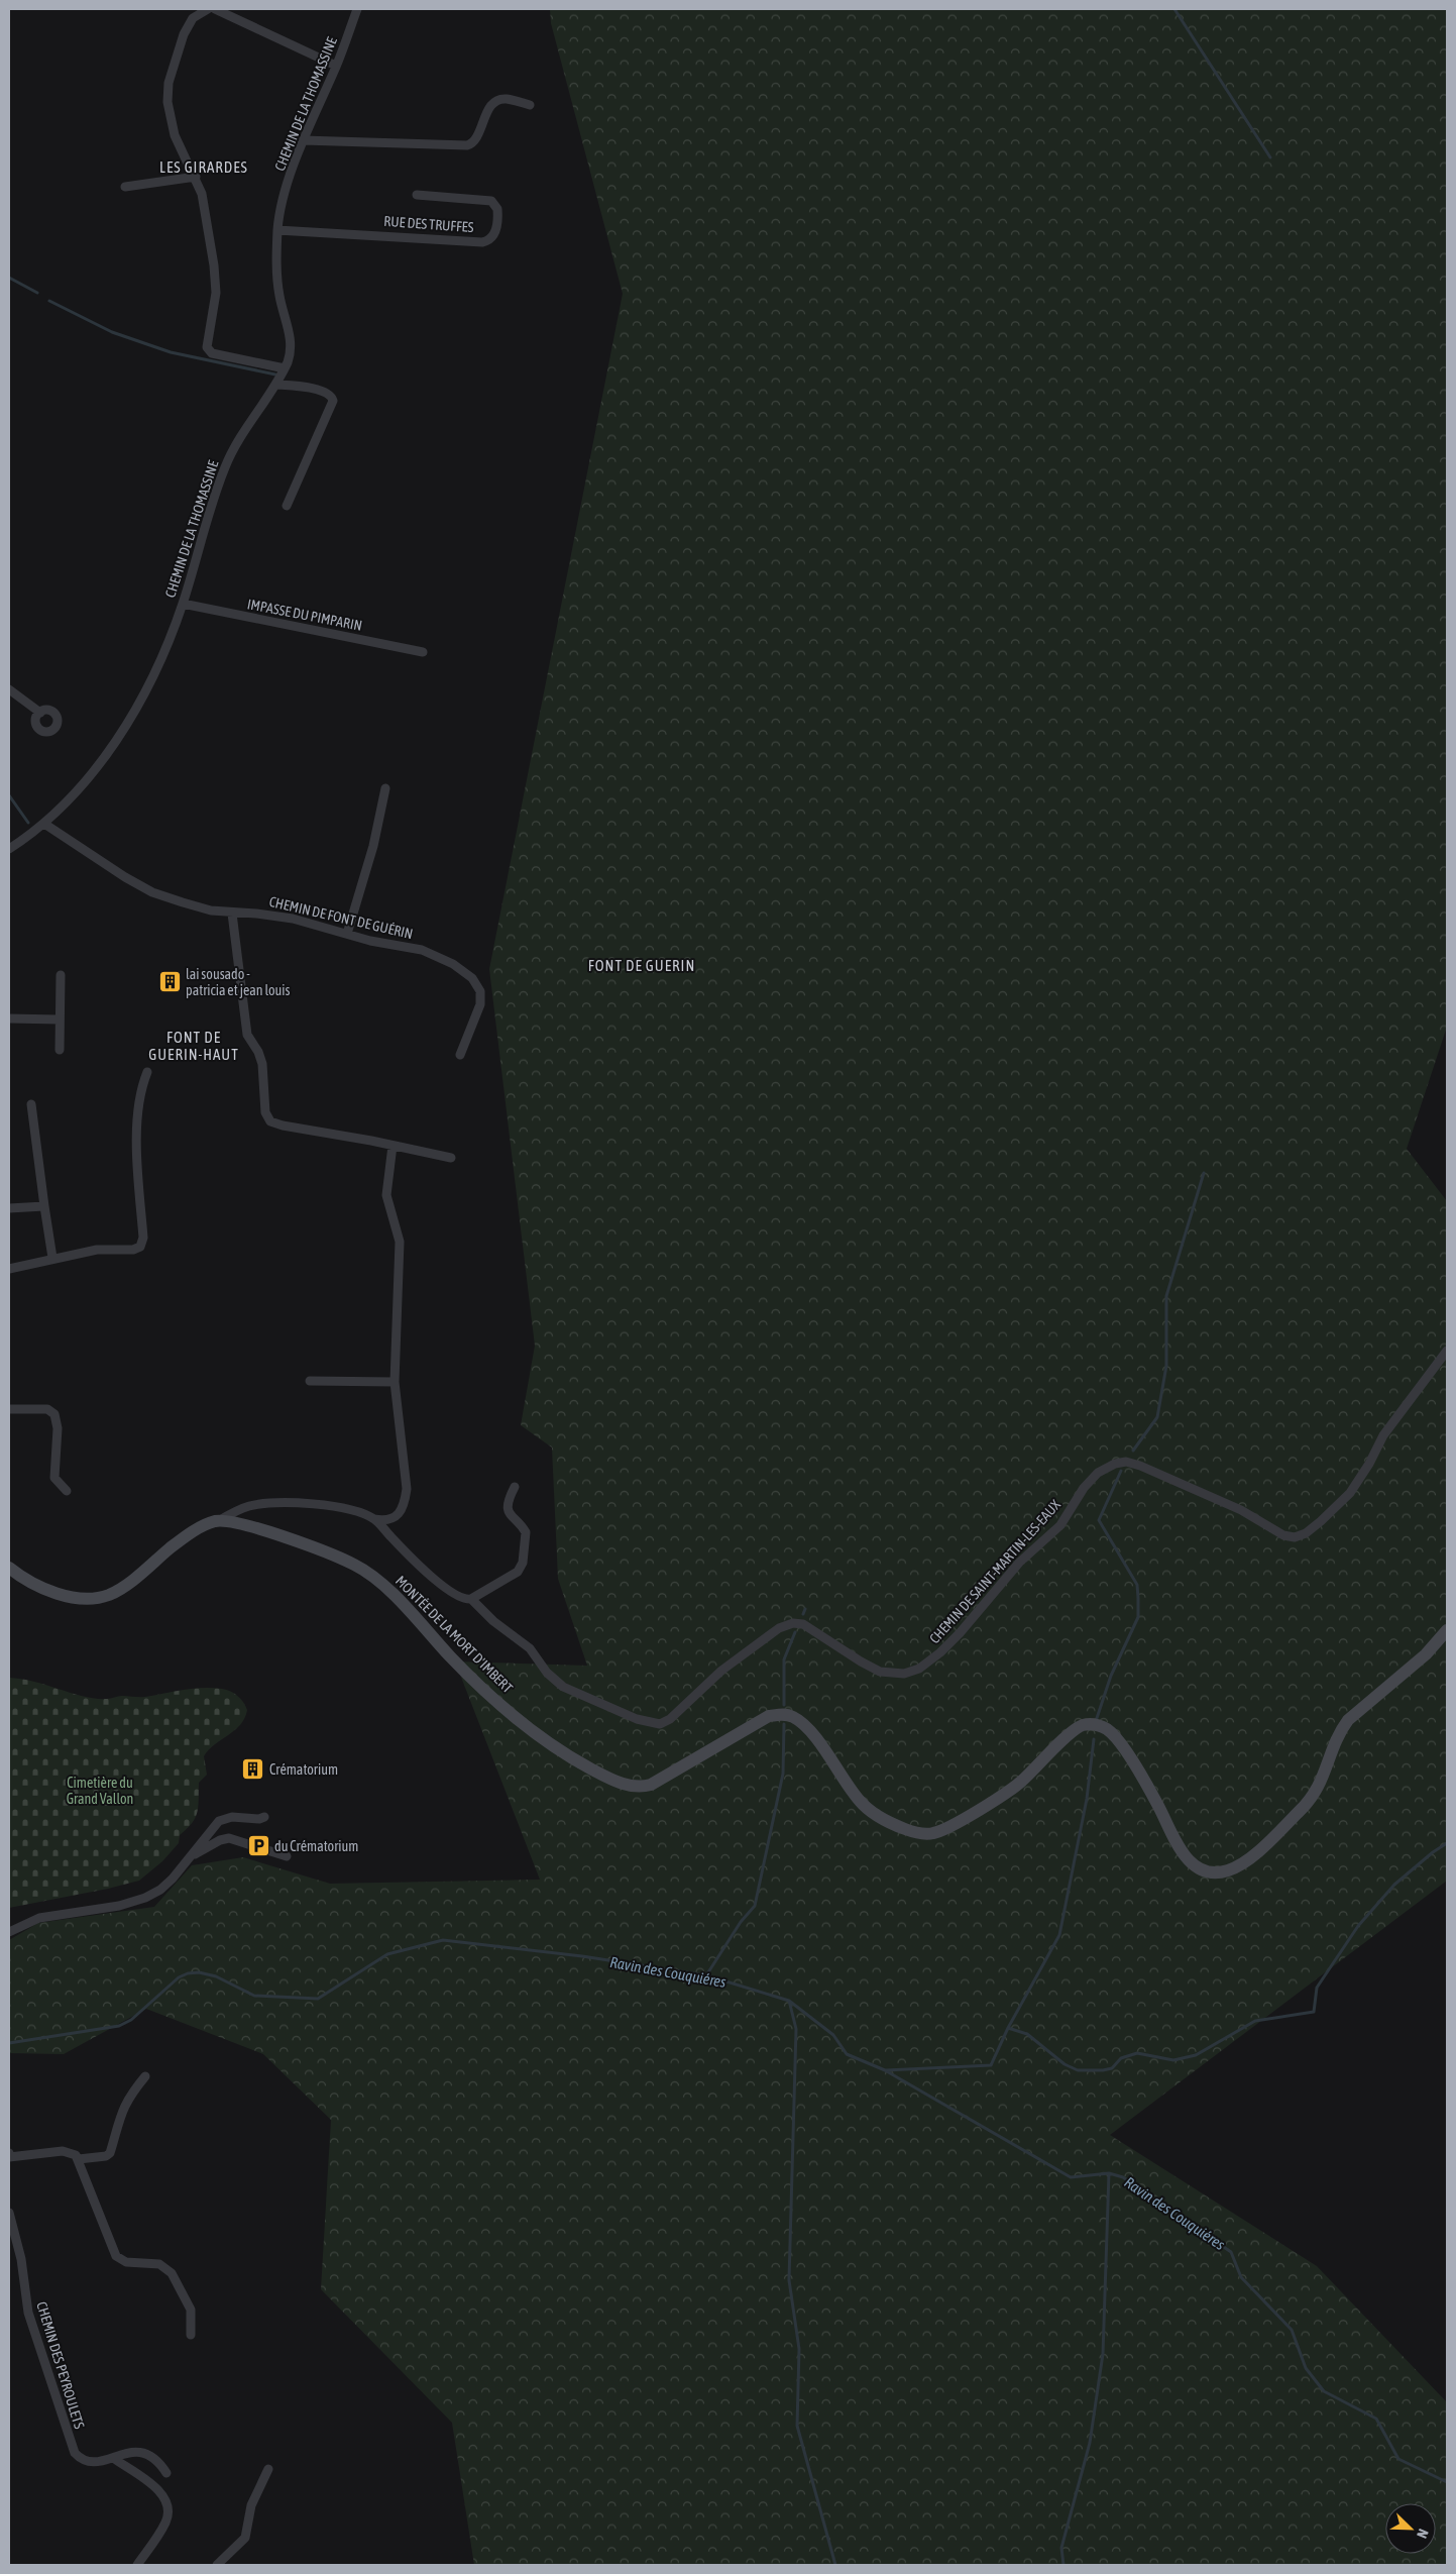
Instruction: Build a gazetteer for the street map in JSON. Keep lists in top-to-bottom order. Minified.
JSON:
{"streets":{"street":["CHEMIN DE LA THOMASSINE","RUE DES TRUFFES","IMPASSE DU PIMPARIN","CHEMIN DE FONT DE GUÉRIN","CHEMIN DE SAINT-MARTIN-LES-EAUX","MONTÉE DE LA MORT D'IMBERT","CHEMIN DES PEYROULETS"]},"crossings":[["CHEMIN DE LA THOMASSINE","RUE DES TRUFFES"],["CHEMIN DE LA THOMASSINE","IMPASSE DU PIMPARIN"],["CHEMIN DE LA THOMASSINE","CHEMIN DE FONT DE GUÉRIN"],["CHEMIN DE SAINT-MARTIN-LES-EAUX","MONTÉE DE LA MORT D'IMBERT"]],"districts":["LES GIRARDES","FONT DE GUERIN","FONT DE GUERIN-HAUT"],"water":["Ravin des Couquiéres"],"parks":["Cimetière du Grand Vallon"],"places":{"building":["lai sousado - patricia et jean louis","Crématorium"],"parking":["du Crématorium"]},"north":"bottom right"}
